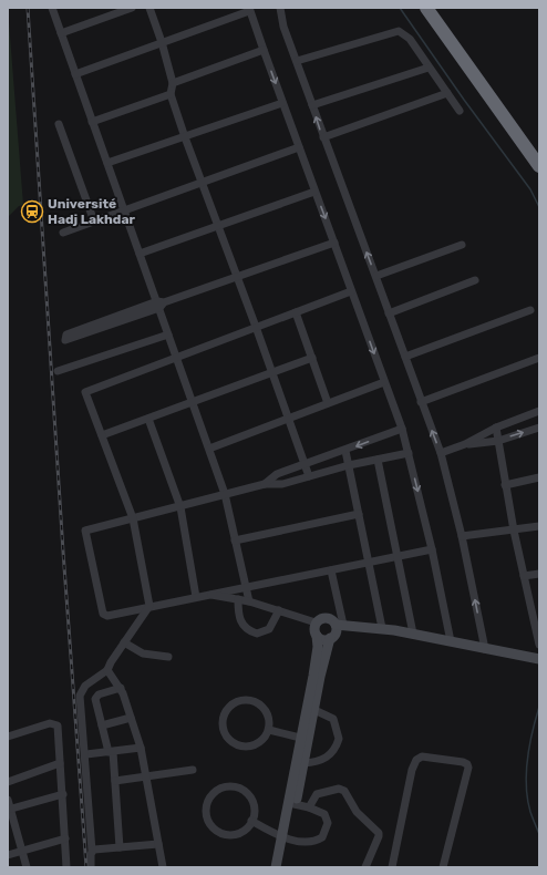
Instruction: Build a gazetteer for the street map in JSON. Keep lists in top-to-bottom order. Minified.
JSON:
{"places":{"station":["Université Hadj Lakhdar"]}}
